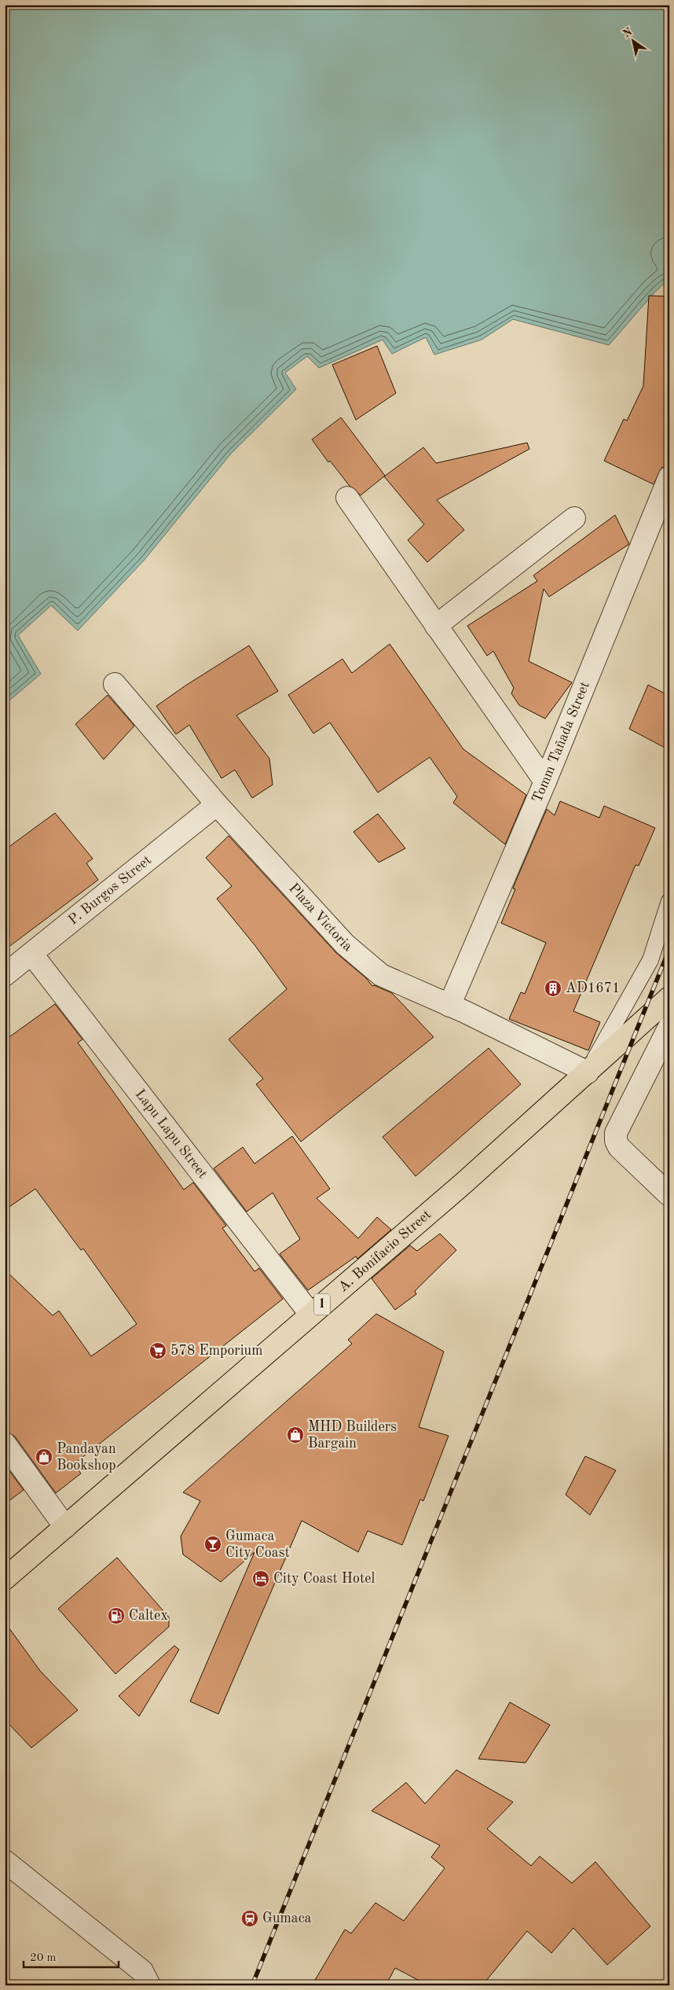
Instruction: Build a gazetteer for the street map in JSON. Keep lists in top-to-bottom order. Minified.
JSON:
{"streets":{"main road":["A. Bonifacio Street","1"],"street":["Tomm Tañada Street","P. Burgos Street","Plaza Victoria","Lapu Lapu Street"]},"crossings":[["Tomm Tañada Street","Plaza Victoria"],["P. Burgos Street","Plaza Victoria"],["P. Burgos Street","Lapu Lapu Street"],["Plaza Victoria","A. Bonifacio Street"],["Lapu Lapu Street","A. Bonifacio Street"]],"places":{"building":["AD1671"],"supermarket":["578 Emporium"],"shop":["MHD Builders Bargain","Pandayan Bookshop"],"bar":["Gumaca City Coast"],"hotel":["City Coast Hotel"],"fuel station":["Caltex"],"station":["Gumaca"]},"scale_bar":"20 m","north":"top left"}
